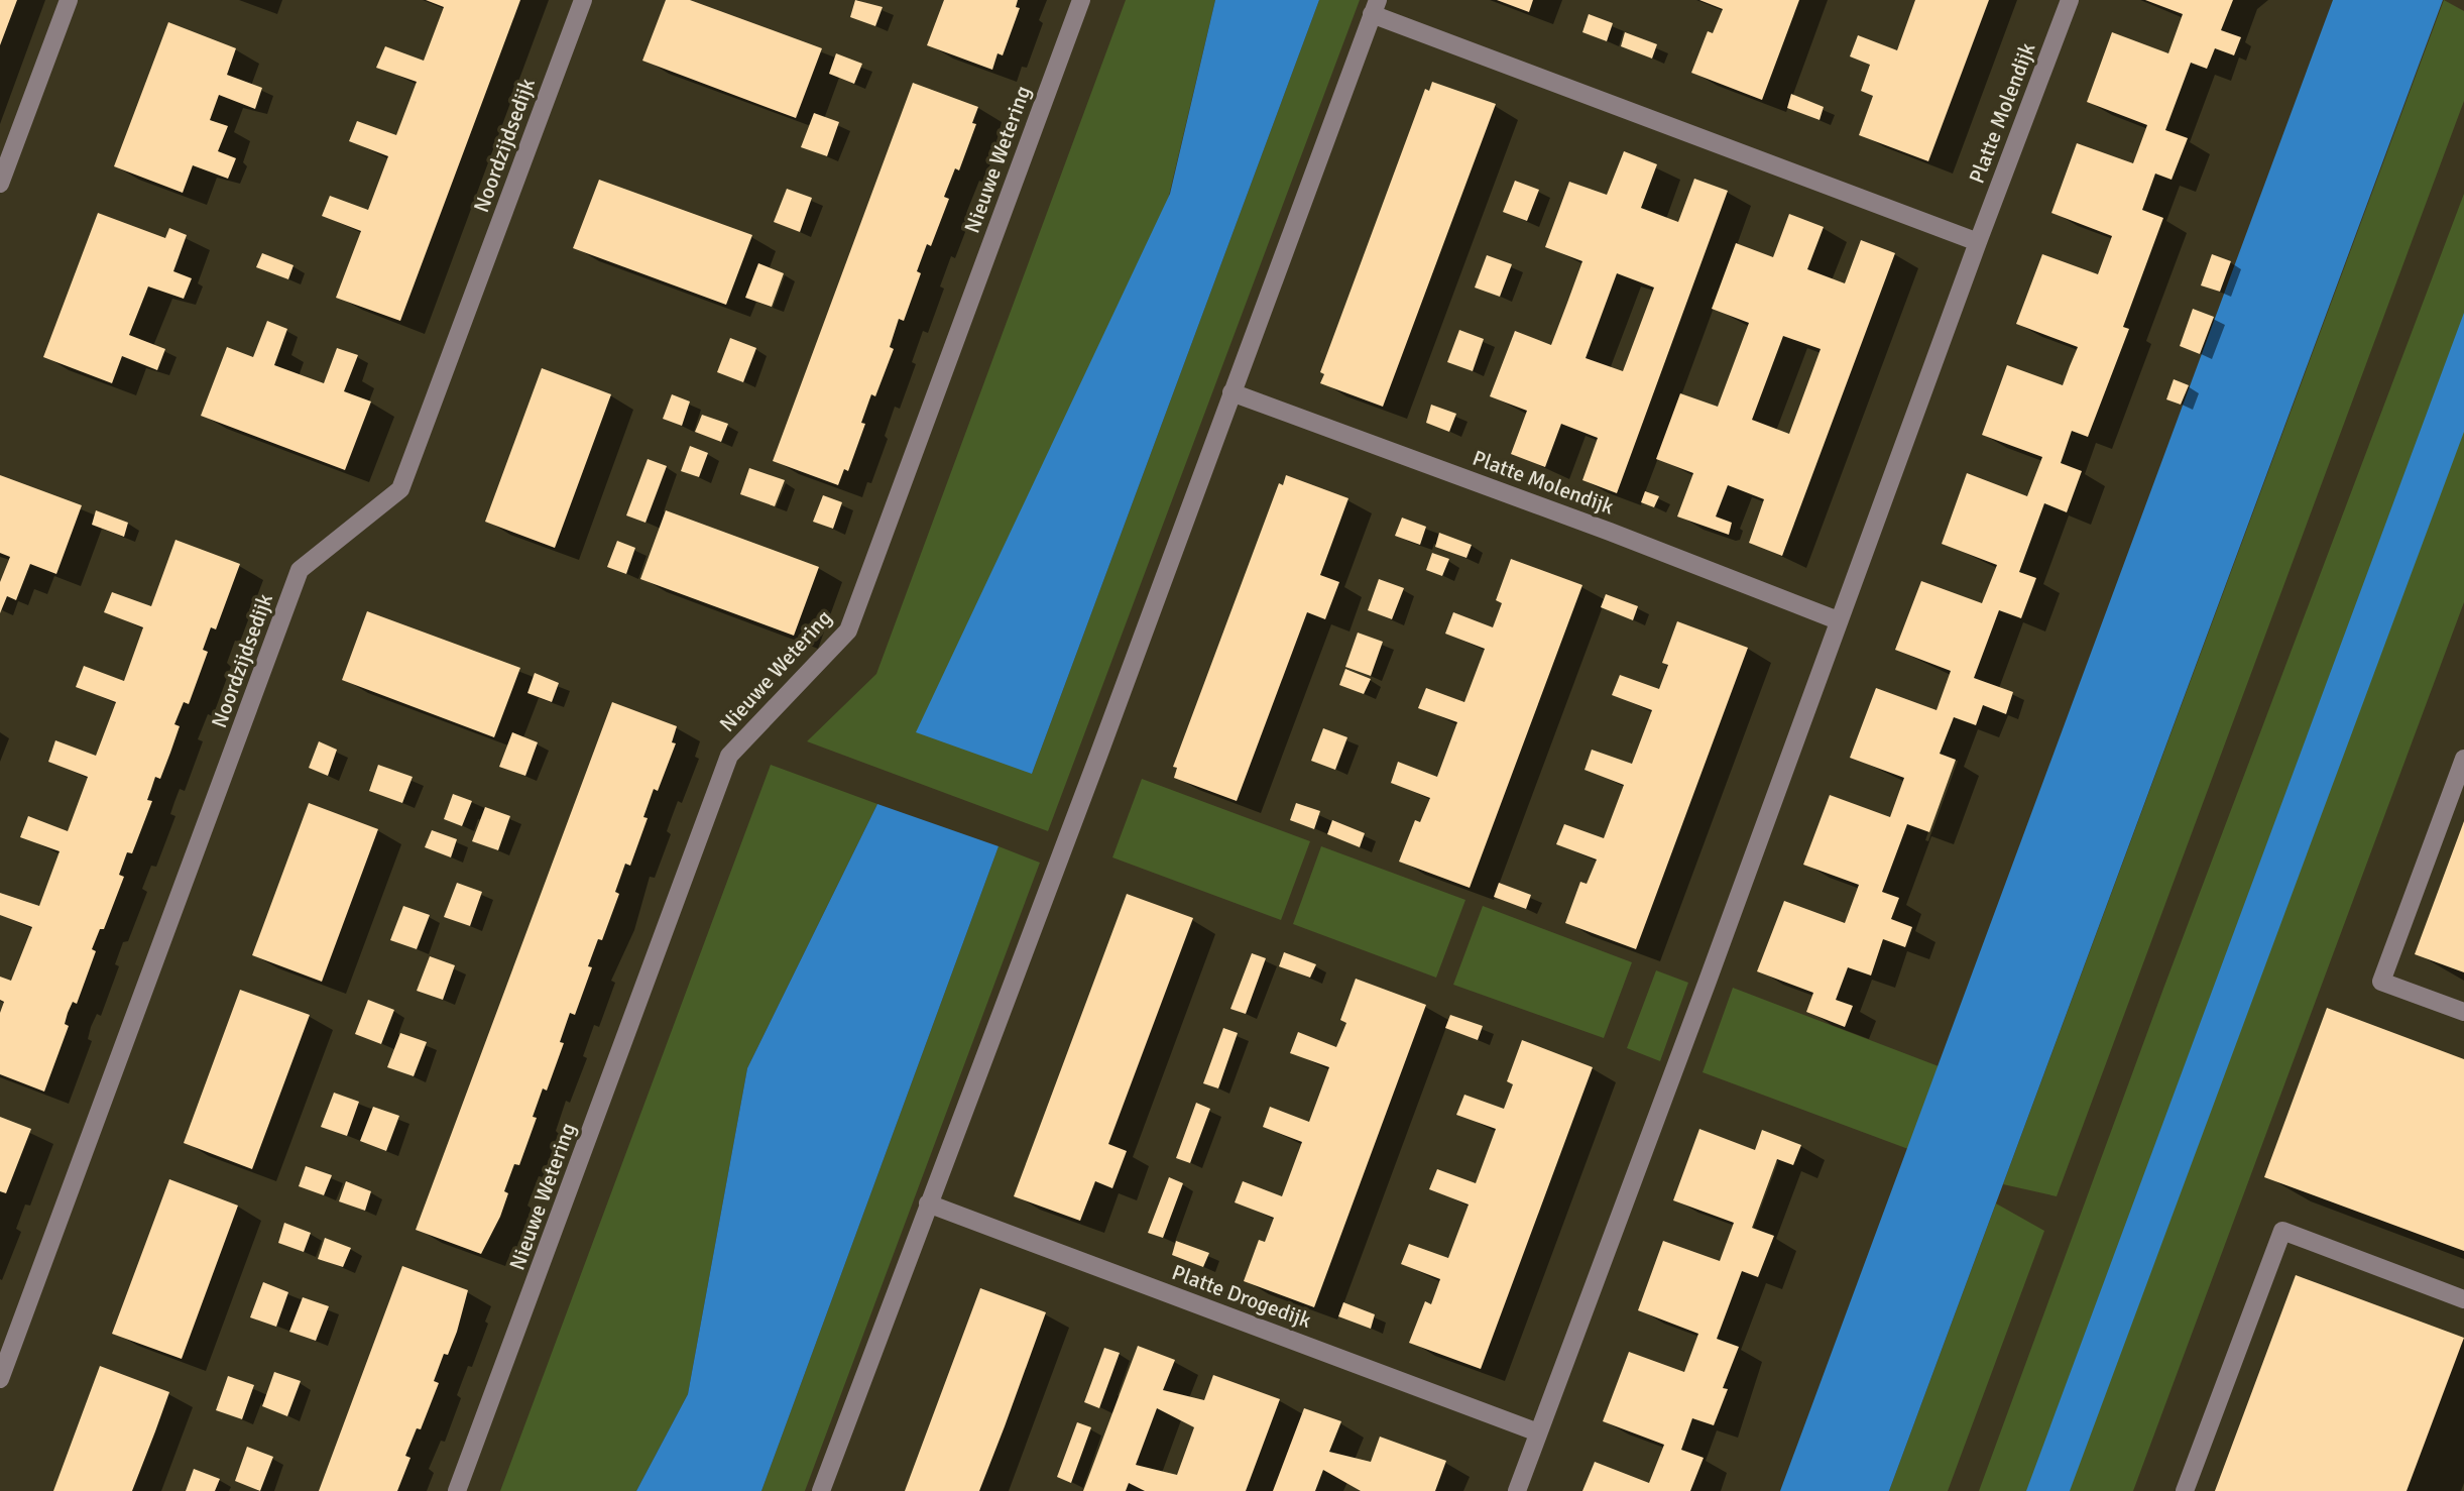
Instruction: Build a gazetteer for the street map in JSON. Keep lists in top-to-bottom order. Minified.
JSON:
{"streets":{"street":["Platte Molendijk","Noordzijdsedijk","Nieuwe Wetering","Platte Drogedijk"]},"crossings":[["Platte Molendijk","Platte Drogedijk"]]}
